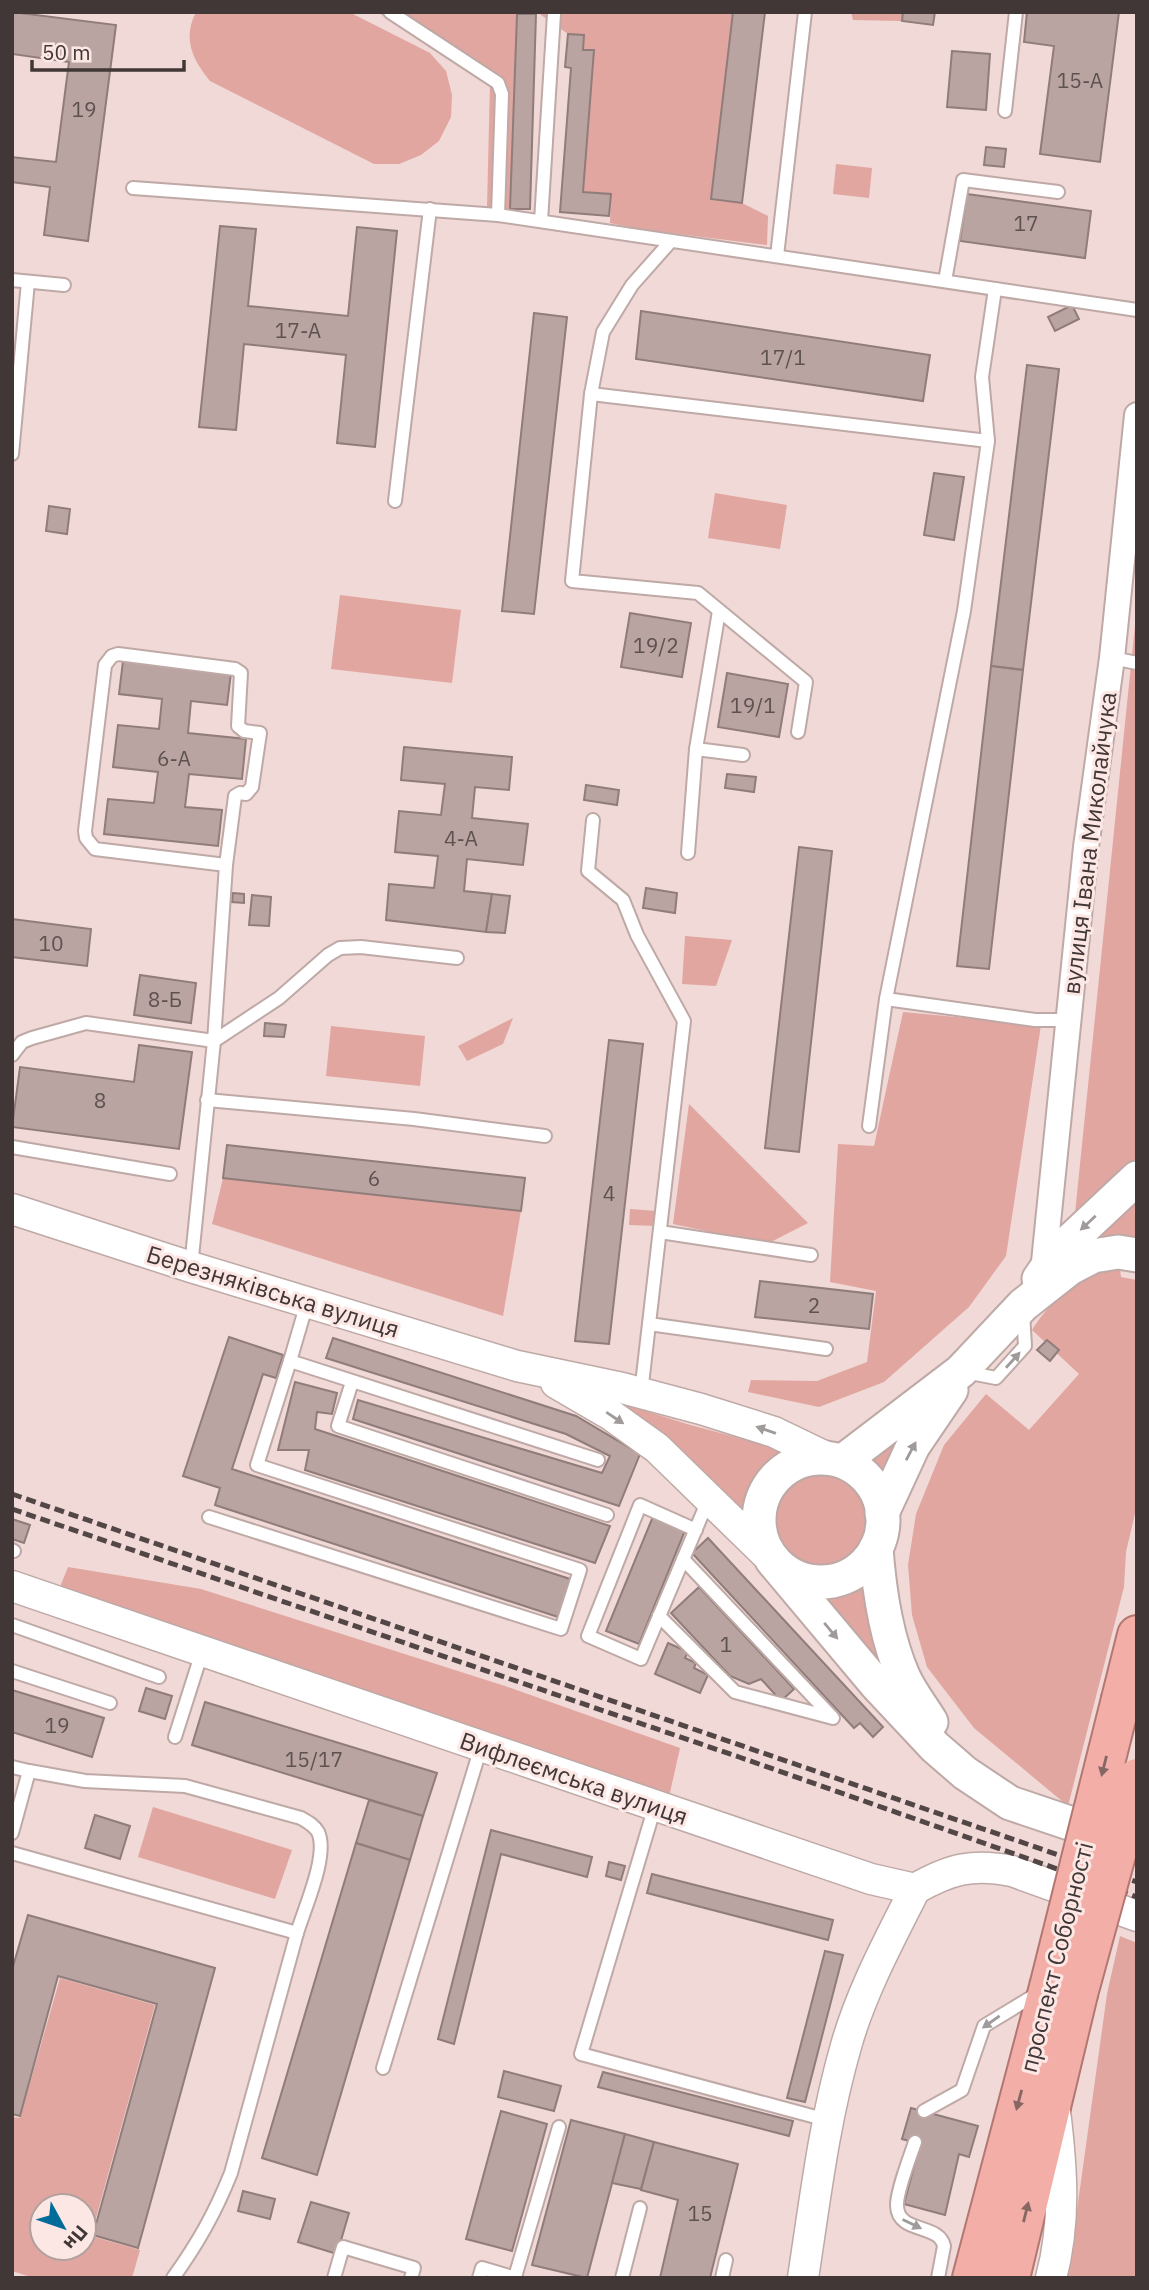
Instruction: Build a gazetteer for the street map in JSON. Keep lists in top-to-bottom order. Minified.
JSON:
{"streets":{"highway":["проспект Соборності"],"main road":["вулиця Івана Миколайчука"],"street":["Березняківська вулиця","Вифлеємська вулиця"]},"crossings":[["вулиця Івана Миколайчука","Березняківська вулиця"]],"house_numbers":["15-А","19","17","17-А","17/1","19/2","19/1","6-А","4-А","10","8-Б","8","6","4","2","1","19","15/17","15"],"scale_bar":"50 m","north":"bottom right"}
